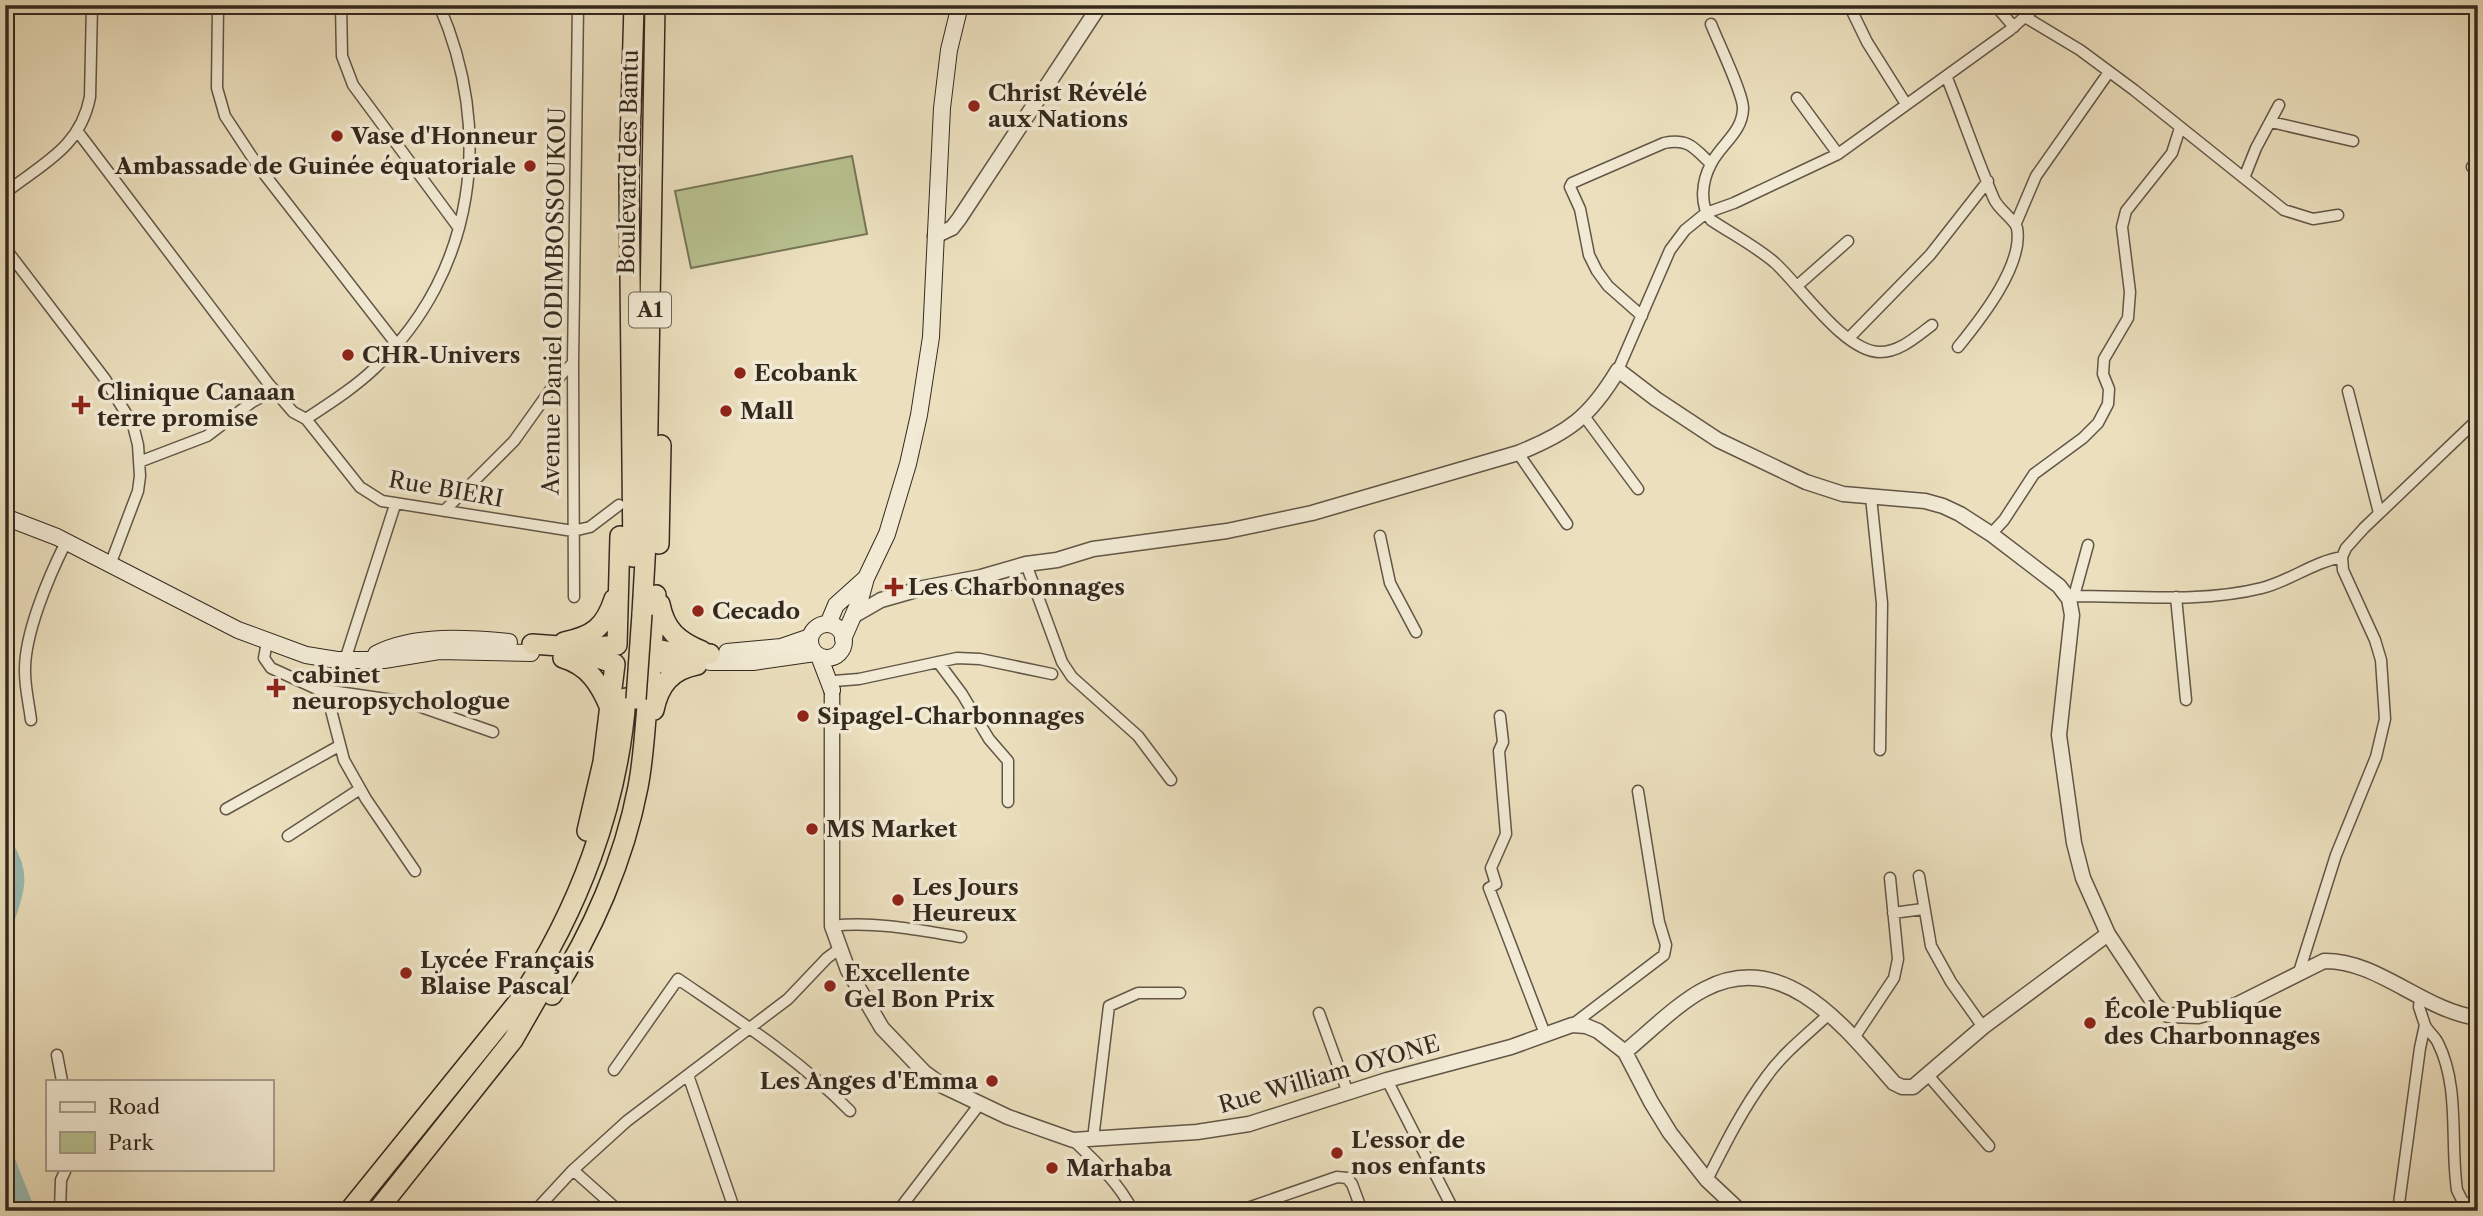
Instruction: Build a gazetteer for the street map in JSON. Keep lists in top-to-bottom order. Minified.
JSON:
{"streets":{"highway":["Boulevard des Bantu","A1"],"street":["Avenue Daniel ODIMBOSSOUKOU","Rue BIERI","Rue William OYONE"]},"crossings":[["Avenue Daniel ODIMBOSSOUKOU","Rue BIERI"]],"places":{"other":["Christ Révélé aux Nations","Vase d'Honneur","Ambassade de Guinée équatoriale","CHR-Univers","Ecobank","Mall","Cecado","Sipagel-Charbonnages","MS Market","Les Jours Heureux","Lycée Français Blaise Pascal","Excellente Gel Bon Prix","École Publique des Charbonnages","Les Anges d'Emma","L'essor de nos enfants","Marhaba"],"health":["Clinique Canaan terre promise","Les Charbonnages","cabinet neuropsychologue"]},"legend":["Road","Park"]}
